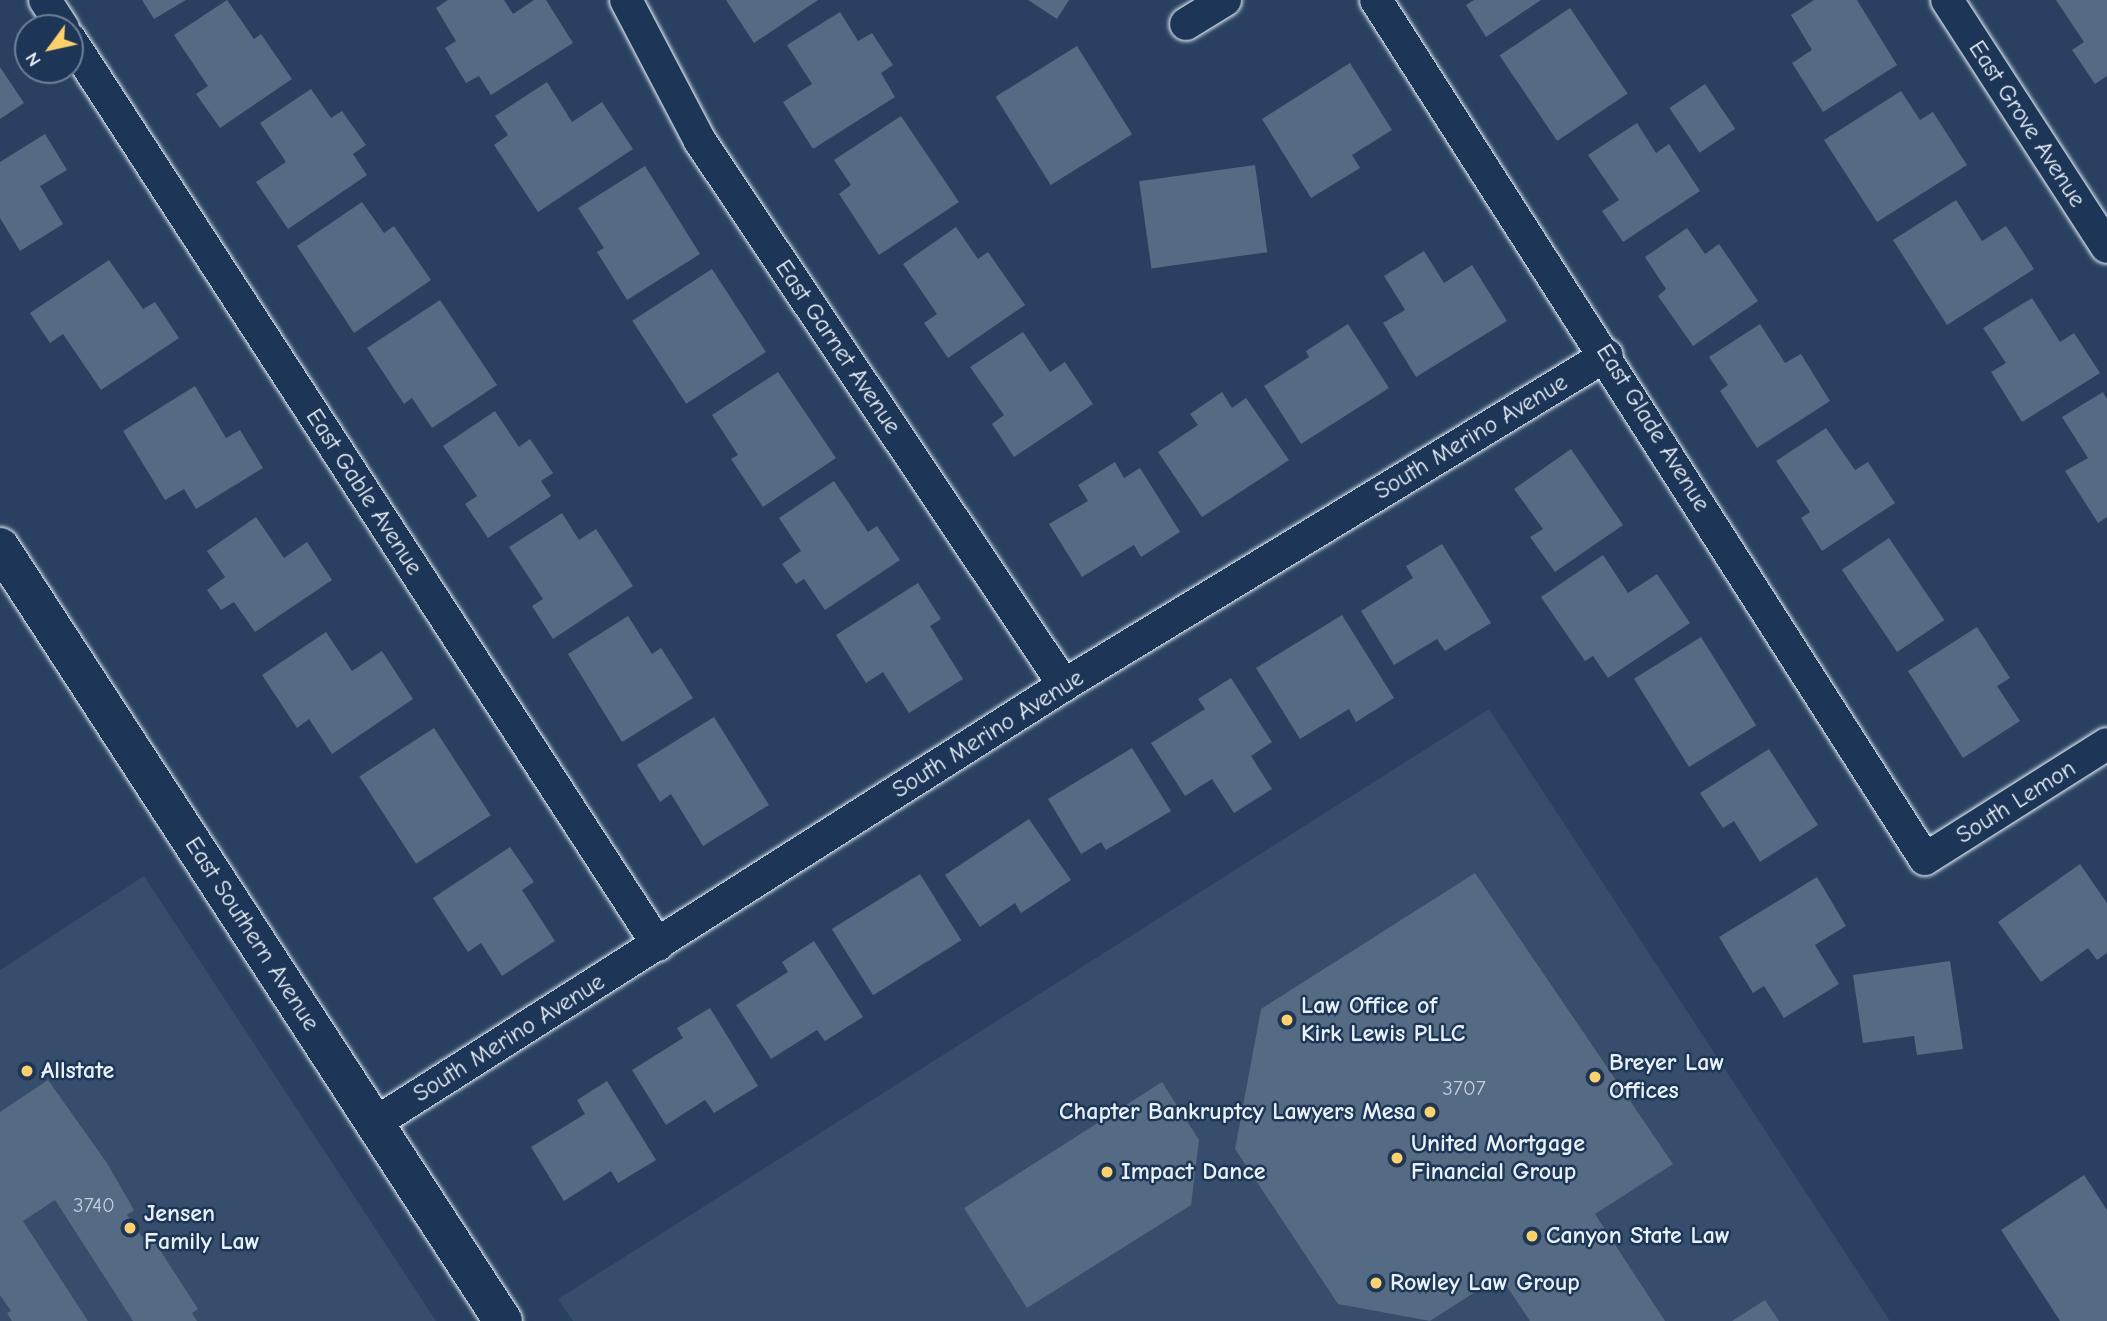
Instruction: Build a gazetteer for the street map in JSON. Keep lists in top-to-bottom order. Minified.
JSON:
{"streets":{"main road":["East Southern Avenue"],"street":["East Grove Avenue","East Garnet Avenue","East Glade Avenue","South Merino Avenue","East Gable Avenue","South Lemon"]},"crossings":[["East Garnet Avenue","South Merino Avenue"],["East Glade Avenue","South Merino Avenue"],["East Glade Avenue","South Lemon"],["South Merino Avenue","East Gable Avenue"],["South Merino Avenue","East Southern Avenue"]],"places":["Law Office of Kirk Lewis PLLC","Allstate","Breyer Law Offices","Chapter Bankruptcy Lawyers Mesa","United Mortgage Financial Group","Impact Dance","Jensen Family Law","Canyon State Law","Rowley Law Group"],"house_numbers":["3707","3740"],"north":"bottom left"}
